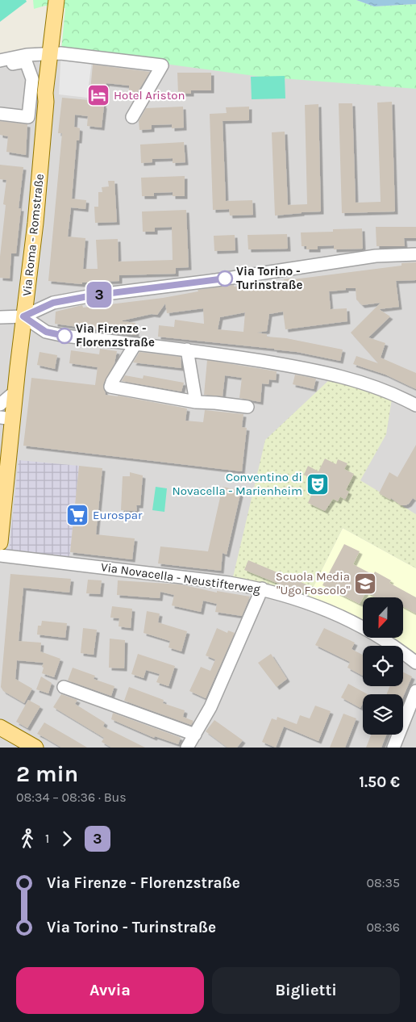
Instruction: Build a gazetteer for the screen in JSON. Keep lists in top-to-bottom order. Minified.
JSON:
{"streets":{"main road":["Via Roma - Romstraße"],"street":["Via Novacella - Neustifterweg"]},"places":{"hotel":["Hotel Ariston"],"other":["Via Torino - Turinstraße","Via Firenze - Florenzstraße"],"theatre":["Conventino di Novacella - Marienheim"],"supermarket":["Eurospar"],"school or university":["Scuola Media \"Ugo Foscolo\""]},"lines":["bus line 3"],"north":"bottom","page":{"on_map":"3","heading":["2 min","08:34 – 08:36 · Bus","1.50 €"],"legs":["1","3"],"list":[{"name":"Via Firenze - Florenzstraße","value":"08:35"},{"name":"Via Torino - Turinstraße","value":"08:36"}],"buttons":["Avvia","Biglietti"]}}
